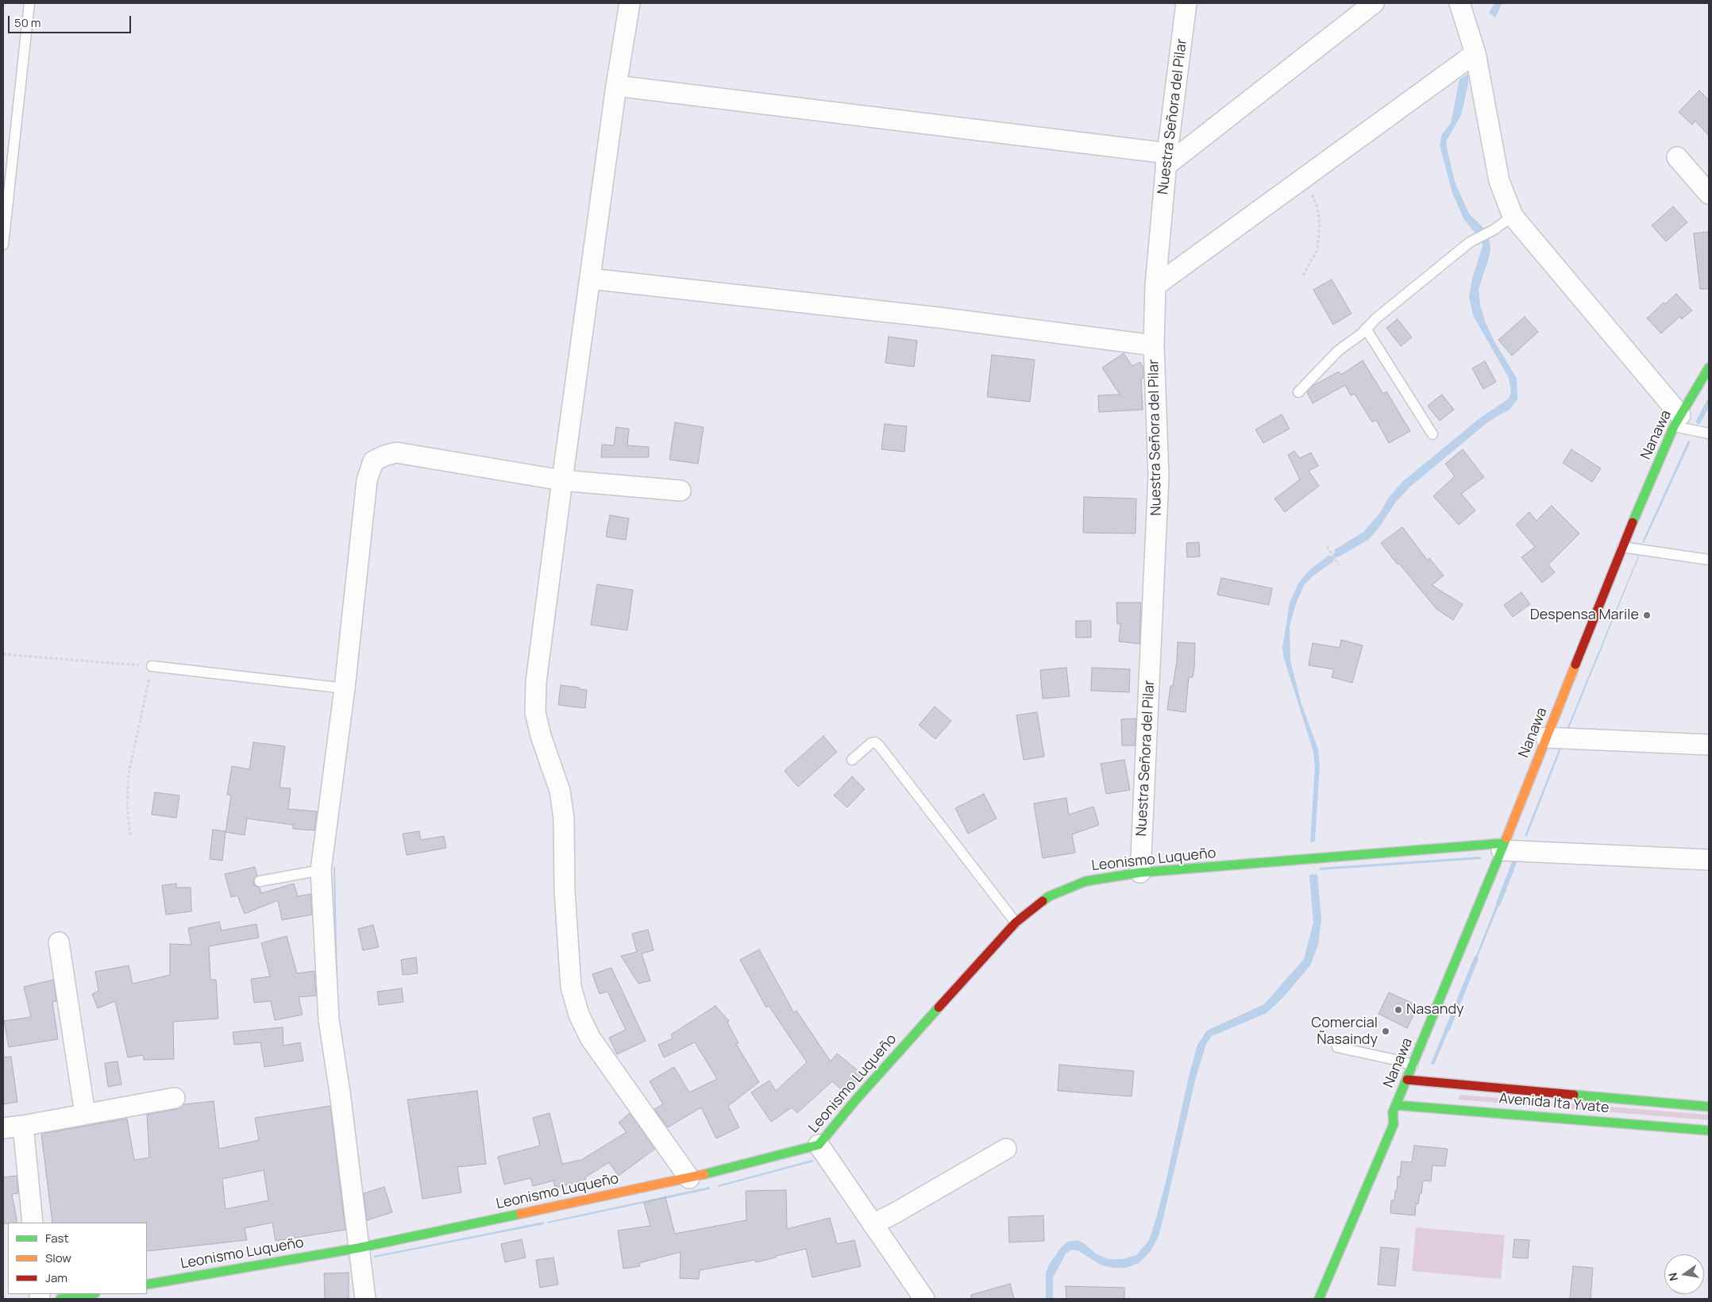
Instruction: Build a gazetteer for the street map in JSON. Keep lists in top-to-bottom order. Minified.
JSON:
{"streets":{"street":["Nuestra Señora del Pilar","Nanawa","Leonismo Luqueño","Avenida Ita Yvate"]},"crossings":[["Nuestra Señora del Pilar","Leonismo Luqueño"],["Nanawa","Leonismo Luqueño"],["Nanawa","Avenida Ita Yvate"]],"places":["Despensa Marile","Nasandy","Comercial Ñasaindy"],"legend":["Fast","Slow","Jam"],"scale_bar":"50 m","north":"left"}
